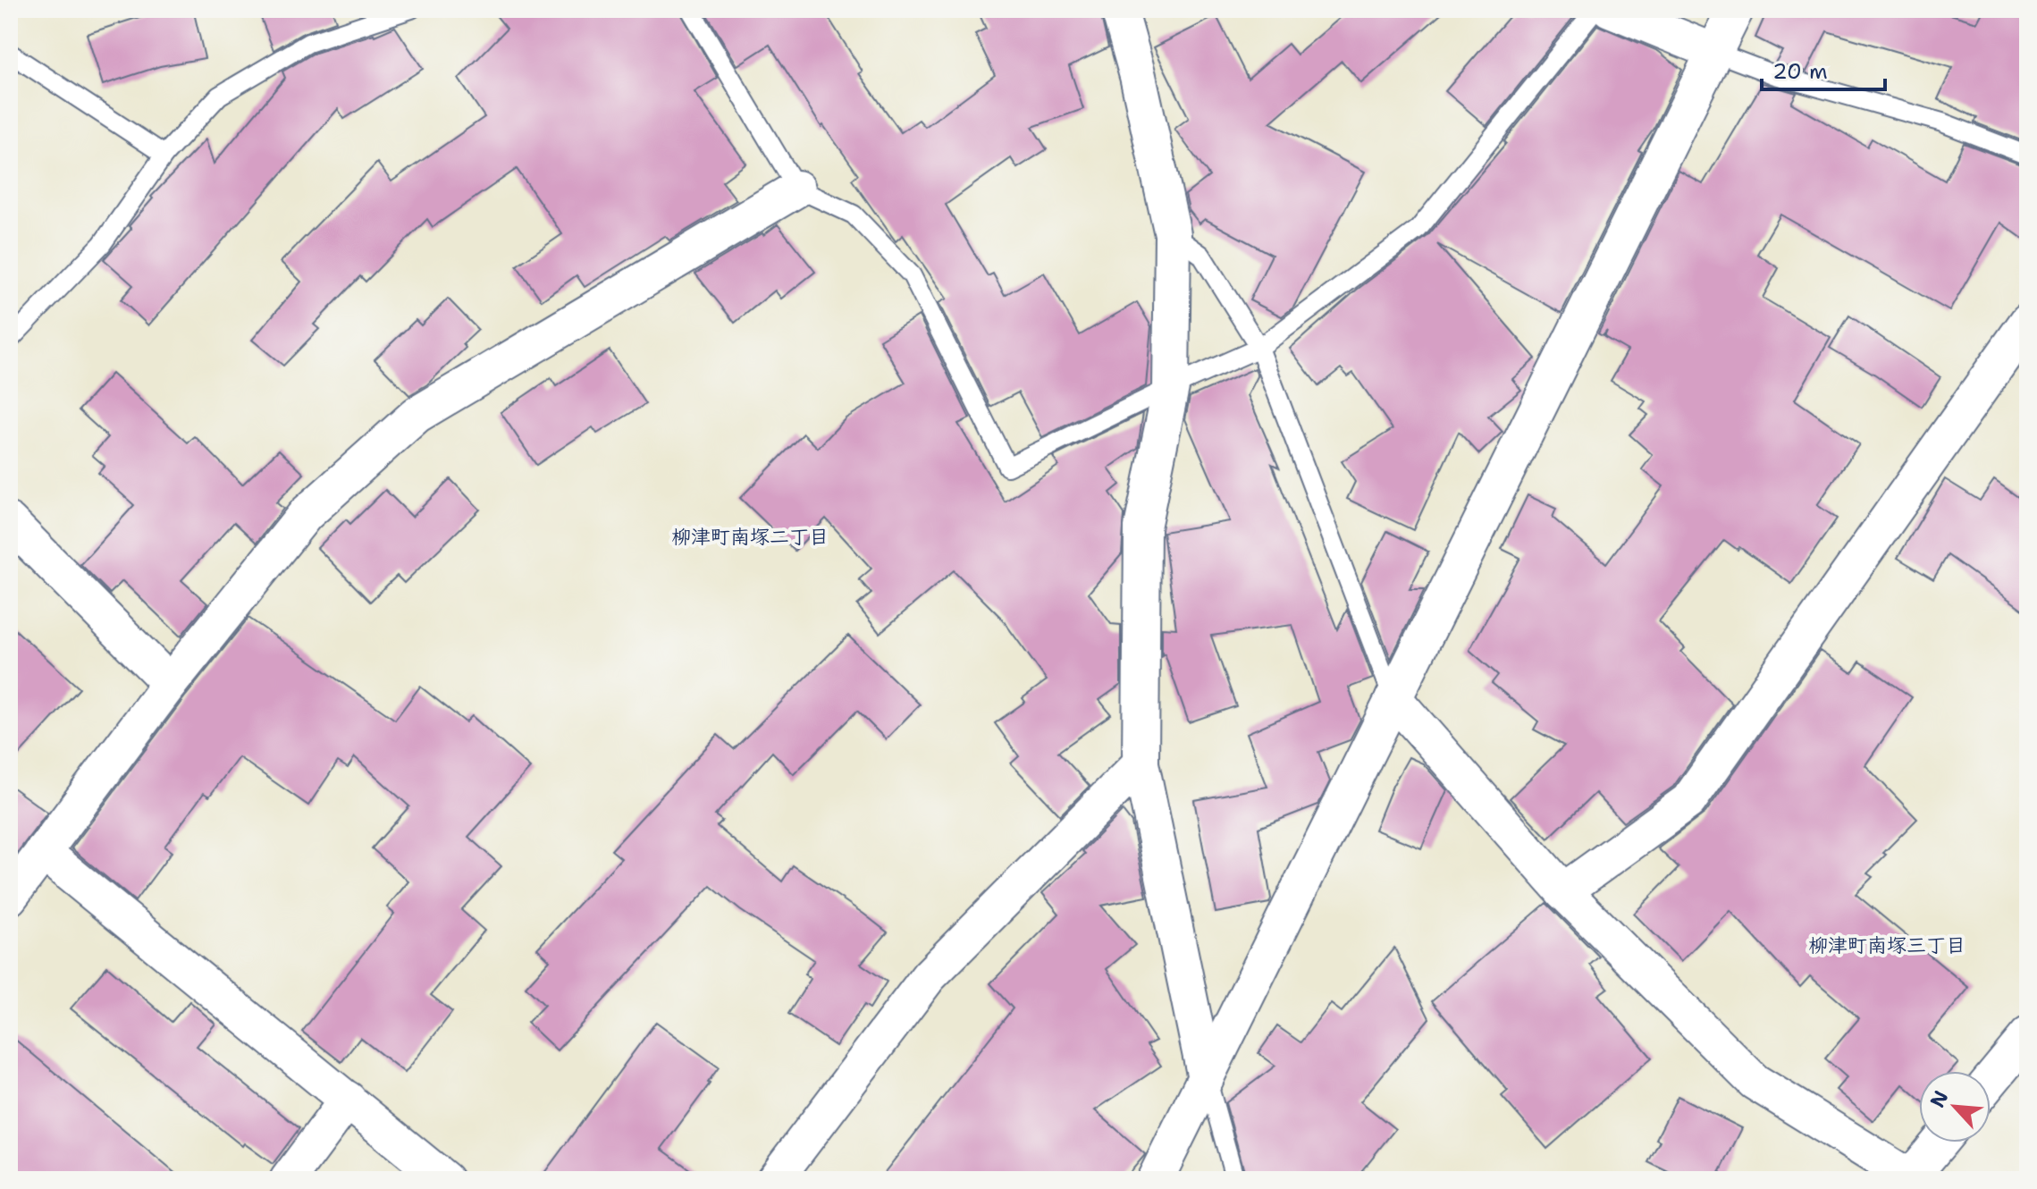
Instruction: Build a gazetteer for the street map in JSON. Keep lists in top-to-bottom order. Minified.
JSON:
{"districts":["柳津町南塚二丁目","柳津町南塚三丁目"],"scale_bar":"20 m","north":"top left"}
